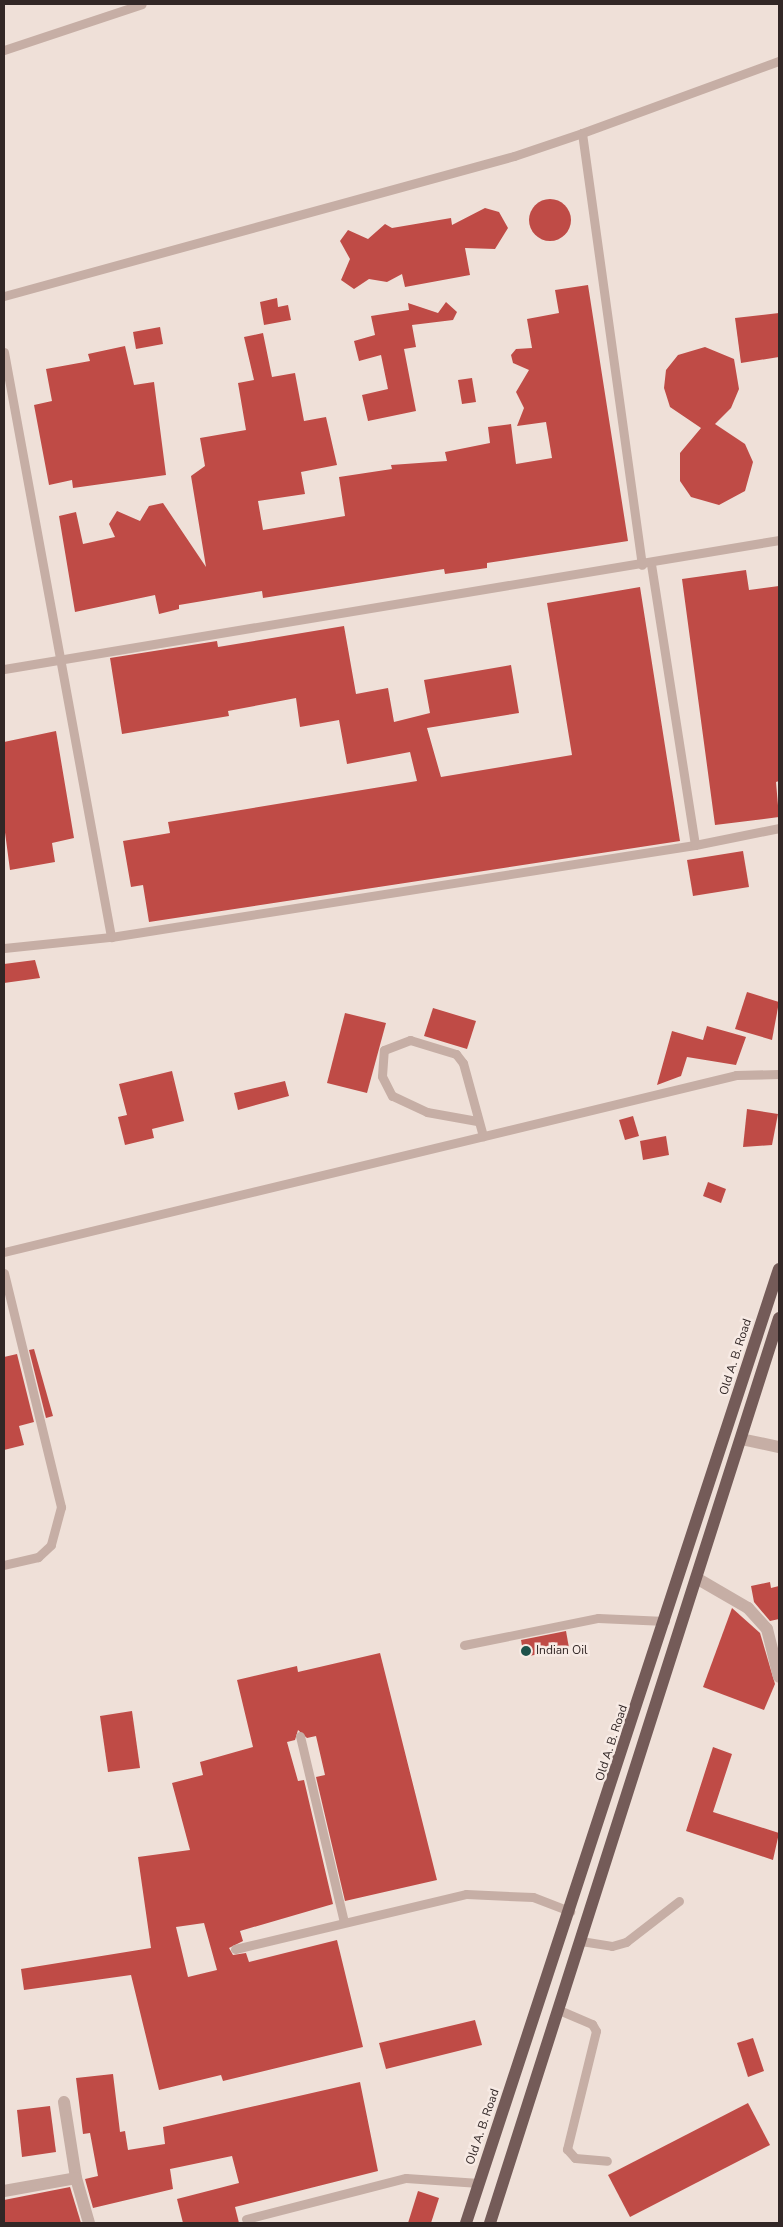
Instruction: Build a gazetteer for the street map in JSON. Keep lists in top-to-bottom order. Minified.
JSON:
{"streets":{"main road":["Old A. B. Road"]},"places":["Indian Oil"]}
